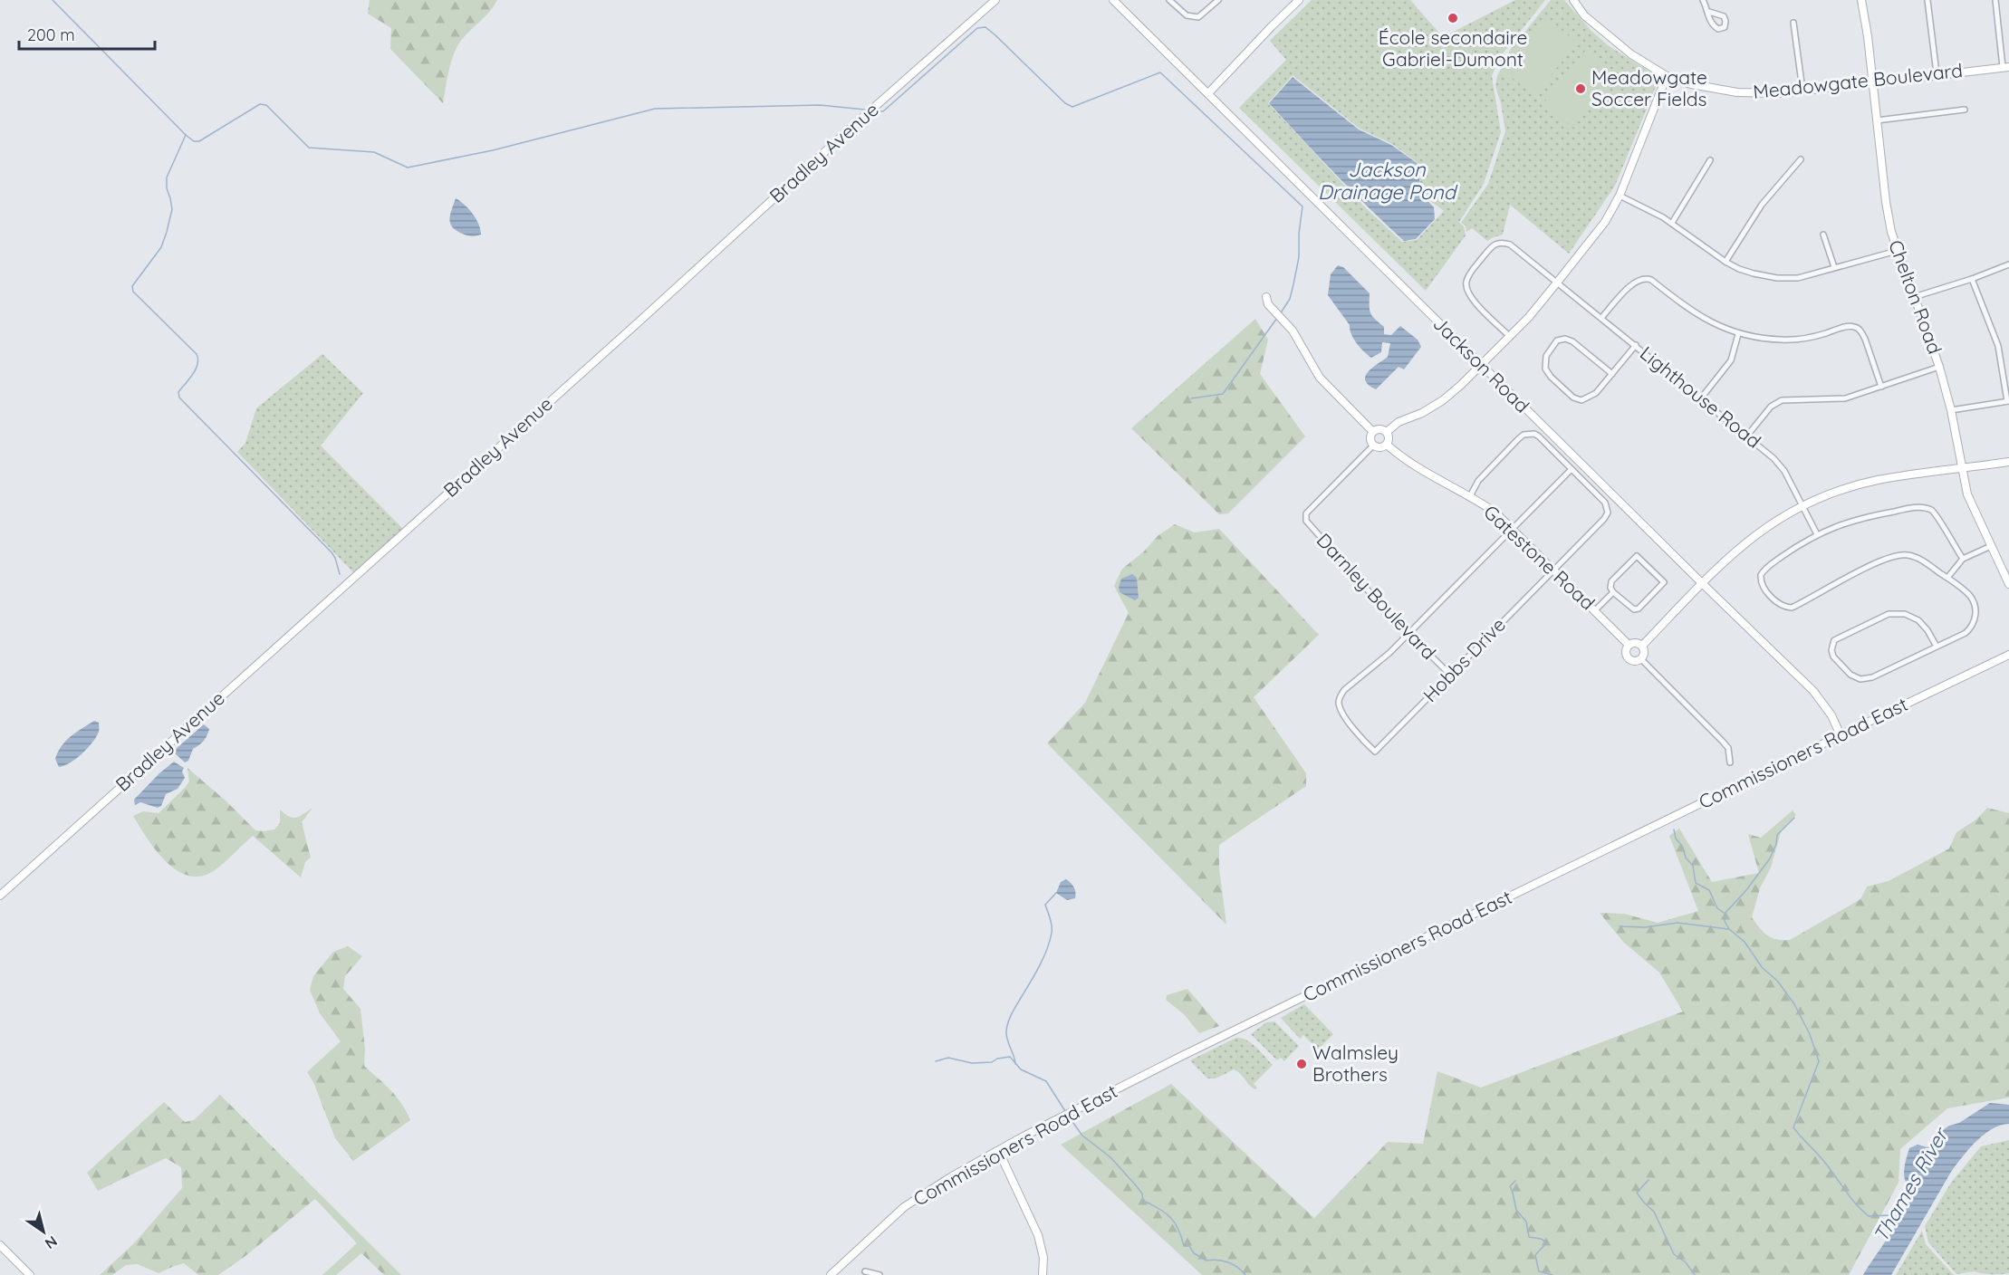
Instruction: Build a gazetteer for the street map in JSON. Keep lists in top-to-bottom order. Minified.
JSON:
{"streets":{"main road":["Meadowgate Boulevard","Bradley Avenue","Chelton Road","Jackson Road","Gatestone Road","Commissioners Road East"],"street":["Lighthouse Road","Darnley Boulevard","Hobbs Drive"]},"crossings":[["Meadowgate Boulevard","Chelton Road"],["Jackson Road","Commissioners Road East"],["Gatestone Road","Darnley Boulevard"],["Gatestone Road","Hobbs Drive"],["Darnley Boulevard","Hobbs Drive"]],"water":["Jackson Drainage Pond","Thames River"],"places":["École secondaire Gabriel-Dumont","Meadowgate Soccer Fields","Walmsley Brothers"],"scale_bar":"200 m","north":"bottom right"}
